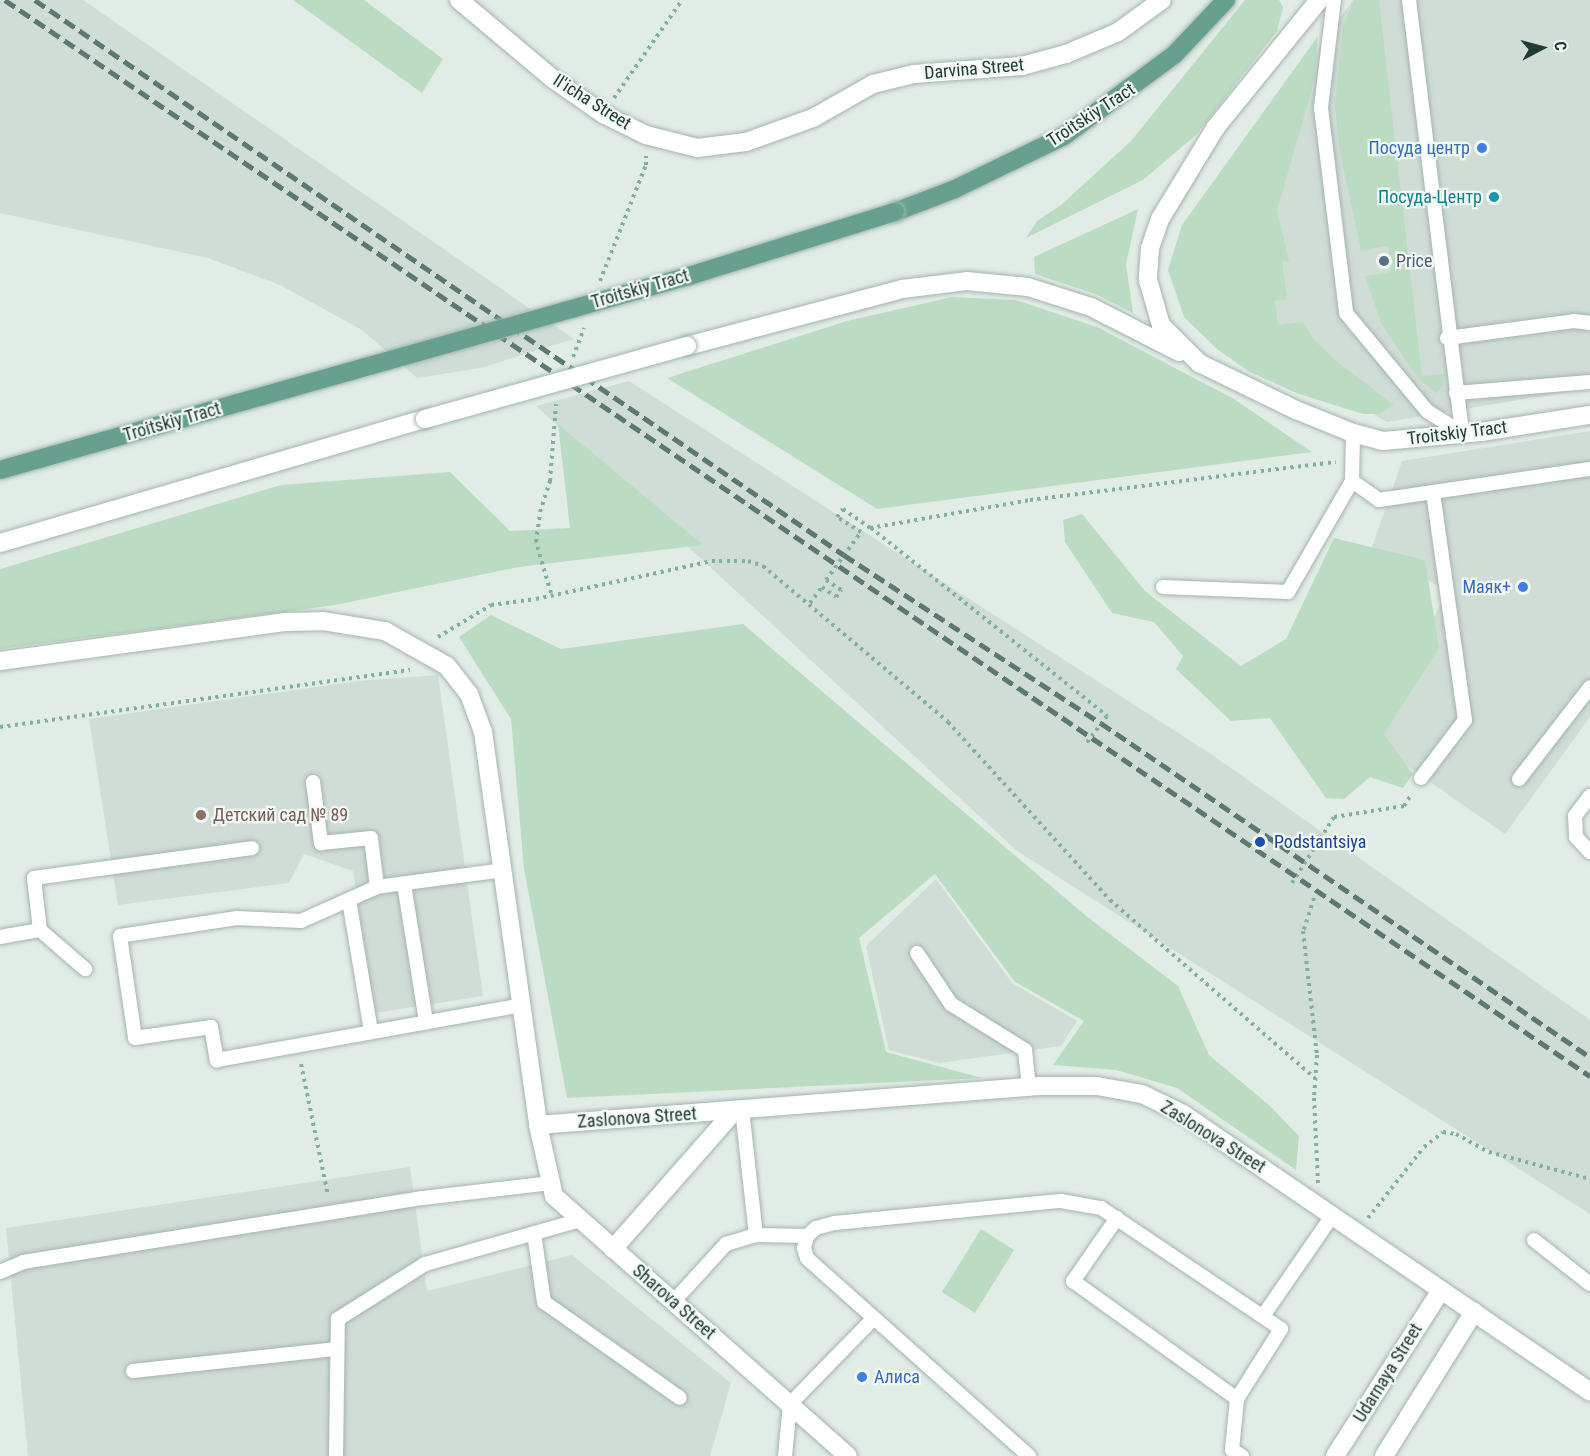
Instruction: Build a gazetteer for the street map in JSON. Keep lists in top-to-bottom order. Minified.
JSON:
{"streets":{"main road":["Troitskiy Tract"],"street":["Darvina Street","Il'icha Street","Zaslonova Street","Sharova Street","Udarnaya Street"]},"crossings":[["Darvina Street","Il'icha Street"],["Zaslonova Street","Sharova Street"],["Zaslonova Street","Udarnaya Street"]],"places":["Посуда центр","Посуда-Центр","Price","Маяк+","Детский сад № 89","Podstantsiya","Алиса"],"north":"right"}
